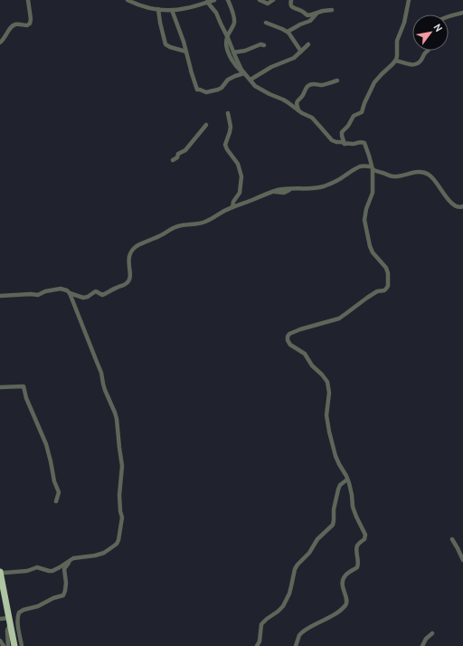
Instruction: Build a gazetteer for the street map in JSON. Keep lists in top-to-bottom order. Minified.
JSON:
{"north":"top right"}
